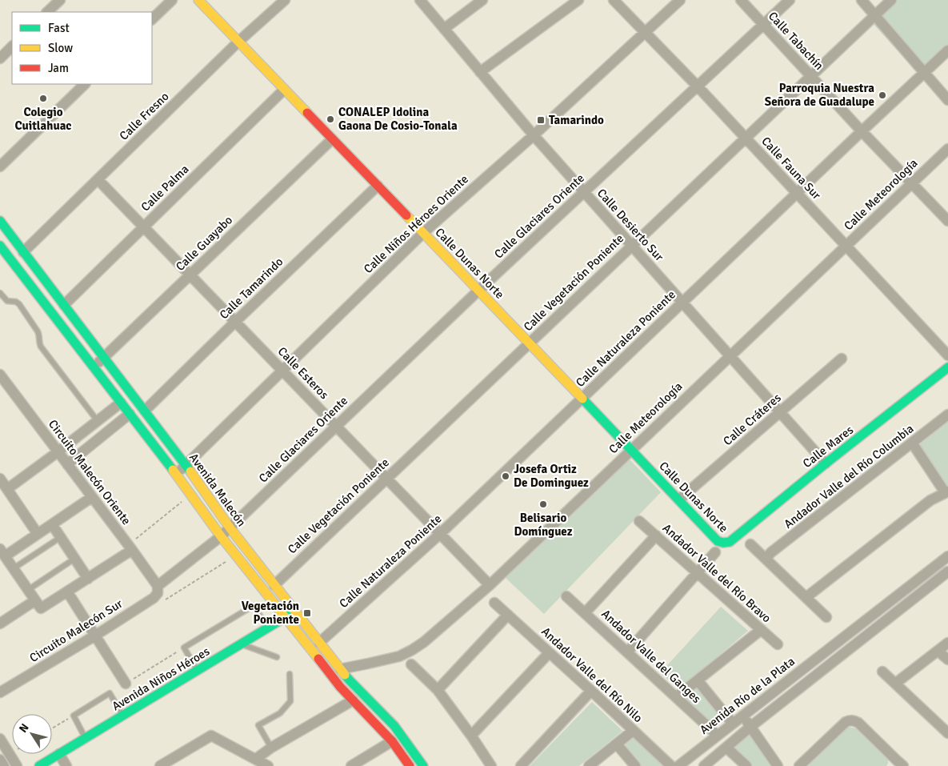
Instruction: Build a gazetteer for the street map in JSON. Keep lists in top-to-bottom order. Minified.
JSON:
{"streets":{"street":["Calle Tabachín","Calle Fresno","Calle Fauna Sur","Calle Palma","Calle Meteorología","Calle Glaciares Oriente","Calle Niños Héroes Oriente","Calle Desierto Sur","Calle Guayabo","Calle Dunas Norte","Calle Vegetación Poniente","Calle Tamarindo","Calle Naturaleza Poniente","Calle Esteros","Calle Cráteres","Calle Mares","Circuito Malecón Oriente","Andador Valle del Río Columbia","Avenida Malecón","Andador Valle del Río Bravo","Circuito Malecón Sur","Andador Valle del Ganges","Andador Valle del Río Nilo","Avenida Niños Héroes","Avenida Río de la Plata"]},"crossings":[["Calle Tabachín","Calle Meteorología"],["Calle Tabachín","Calle Glaciares Oriente"],["Calle Tabachín","Calle Vegetación Poniente"],["Calle Tabachín","Calle Naturaleza Poniente"],["Calle Fresno","Calle Dunas Norte"],["Calle Fresno","Calle Esteros"],["Calle Fresno","Avenida Malecón"],["Calle Fauna Sur","Calle Meteorología"],["Calle Fauna Sur","Calle Glaciares Oriente"],["Calle Fauna Sur","Calle Niños Héroes Oriente"],["Calle Fauna Sur","Calle Vegetación Poniente"],["Calle Fauna Sur","Calle Naturaleza Poniente"],["Calle Palma","Calle Dunas Norte"],["Calle Palma","Calle Esteros"],["Calle Palma","Avenida Malecón"],["Calle Meteorología","Calle Desierto Sur"],["Calle Meteorología","Calle Dunas Norte"],["Calle Meteorología","Calle Esteros"],["Calle Meteorología","Avenida Malecón"],["Calle Glaciares Oriente","Calle Desierto Sur"],["Calle Glaciares Oriente","Calle Dunas Norte"],["Calle Glaciares Oriente","Calle Esteros"],["Calle Glaciares Oriente","Circuito Malecón Oriente"],["Calle Glaciares Oriente","Avenida Malecón"],["Calle Glaciares Oriente","Circuito Malecón Sur"],["Calle Niños Héroes Oriente","Calle Desierto Sur"],["Calle Niños Héroes Oriente","Calle Dunas Norte"],["Calle Niños Héroes Oriente","Calle Esteros"],["Calle Niños Héroes Oriente","Avenida Malecón"],["Calle Desierto Sur","Calle Vegetación Poniente"],["Calle Desierto Sur","Calle Naturaleza Poniente"],["Calle Desierto Sur","Calle Cráteres"],["Calle Desierto Sur","Calle Mares"],["Calle Guayabo","Calle Dunas Norte"],["Calle Guayabo","Calle Esteros"],["Calle Guayabo","Avenida Malecón"],["Calle Dunas Norte","Calle Vegetación Poniente"],["Calle Dunas Norte","Calle Tamarindo"],["Calle Dunas Norte","Calle Naturaleza Poniente"],["Calle Dunas Norte","Calle Cráteres"],["Calle Dunas Norte","Calle Mares"],["Calle Vegetación Poniente","Calle Esteros"],["Calle Vegetación Poniente","Avenida Malecón"],["Calle Tamarindo","Calle Esteros"],["Calle Tamarindo","Avenida Malecón"],["Calle Naturaleza Poniente","Calle Esteros"],["Calle Naturaleza Poniente","Avenida Malecón"],["Circuito Malecón Oriente","Circuito Malecón Sur"],["Avenida Malecón","Avenida Niños Héroes"],["Andador Valle del Ganges","Avenida Río de la Plata"]],"places":{"other":["Parroquia Nuestra Señora de Guadalupe","Colegio Cuitlahuac","CONALEP Idolina Gaona De Cosio-Tonala","Josefa Ortiz De Dominguez","Belisario Domínguez"],"transit":["Tamarindo","Vegetación Poniente"]},"legend":["Fast","Slow","Jam"],"north":"top left"}
